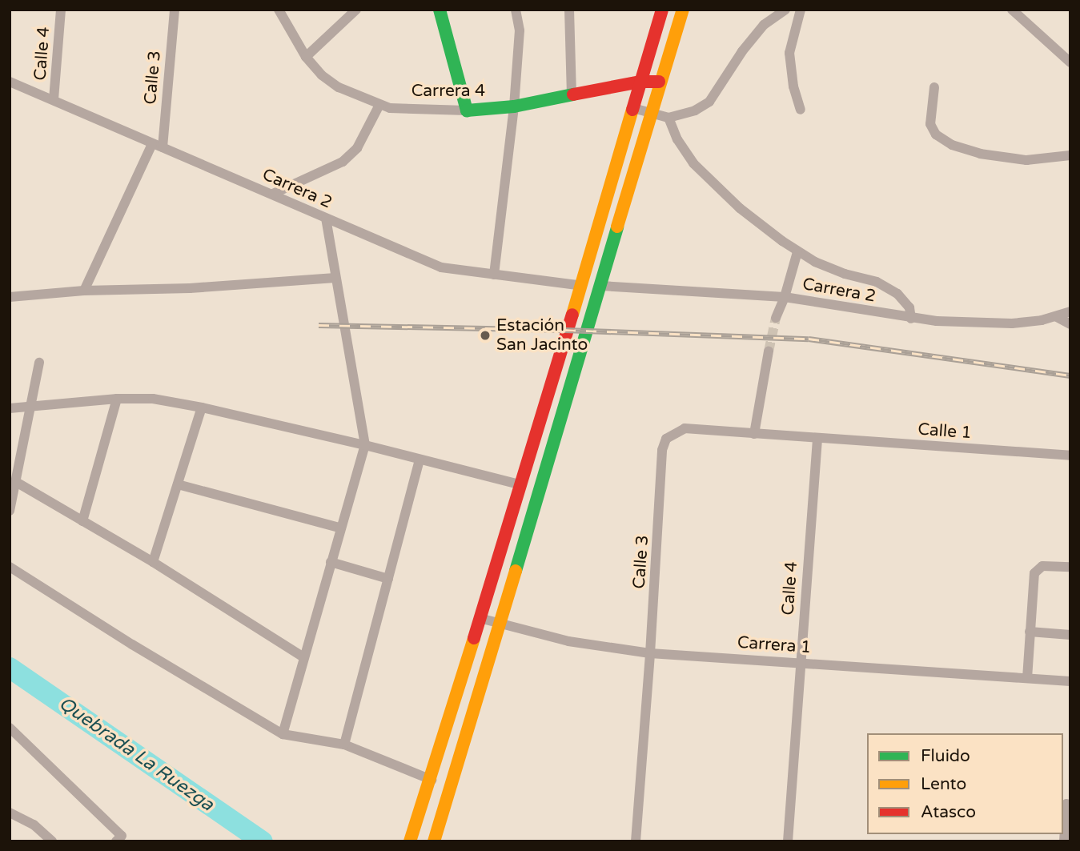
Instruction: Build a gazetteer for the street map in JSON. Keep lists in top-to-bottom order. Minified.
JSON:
{"streets":{"main road":["Carrera 4"],"street":["Calle 4","Calle 3","Carrera 2","Calle 1","Carrera 1"]},"crossings":[["Calle 4","Calle 3"],["Calle 4","Carrera 2"],["Calle 4","Calle 1"],["Calle 4","Carrera 1"],["Calle 3","Carrera 2"],["Calle 3","Calle 1"],["Calle 3","Carrera 1"]],"water":["Quebrada La Ruezga"],"places":["Estación San Jacinto"],"legend":["Fluido","Lento","Atasco"]}
